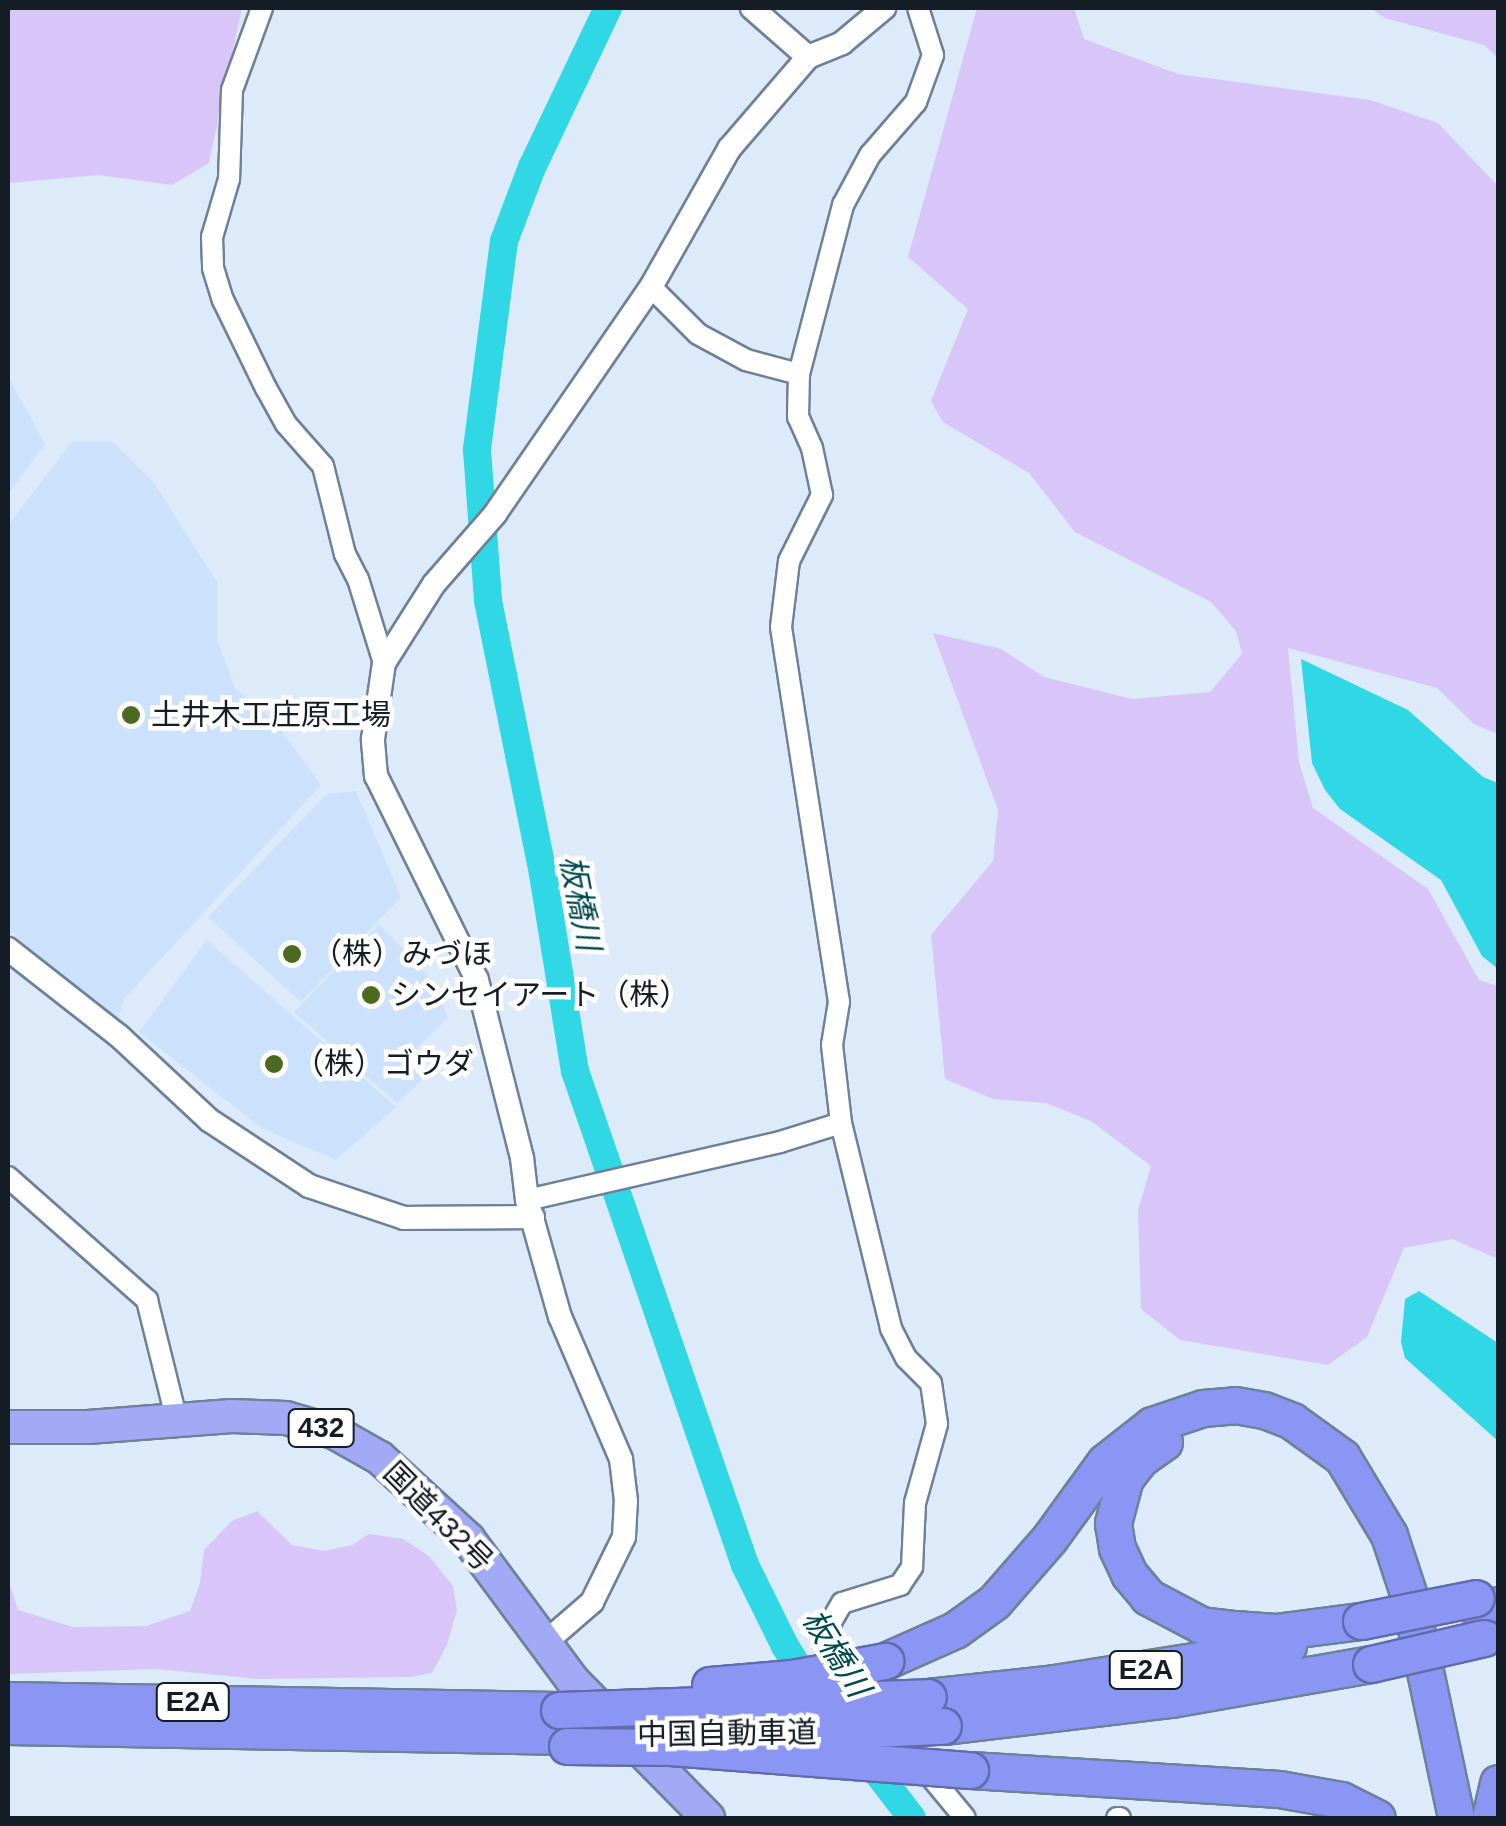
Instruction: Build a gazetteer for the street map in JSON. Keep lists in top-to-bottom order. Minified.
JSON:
{"streets":{"highway":["432","国道432号","E2A","中国自動車道"]},"water":["板橋川"],"places":["土井木工庄原工場","（株）みづほ","シンセイアート（株）","（株）ゴウダ"]}
